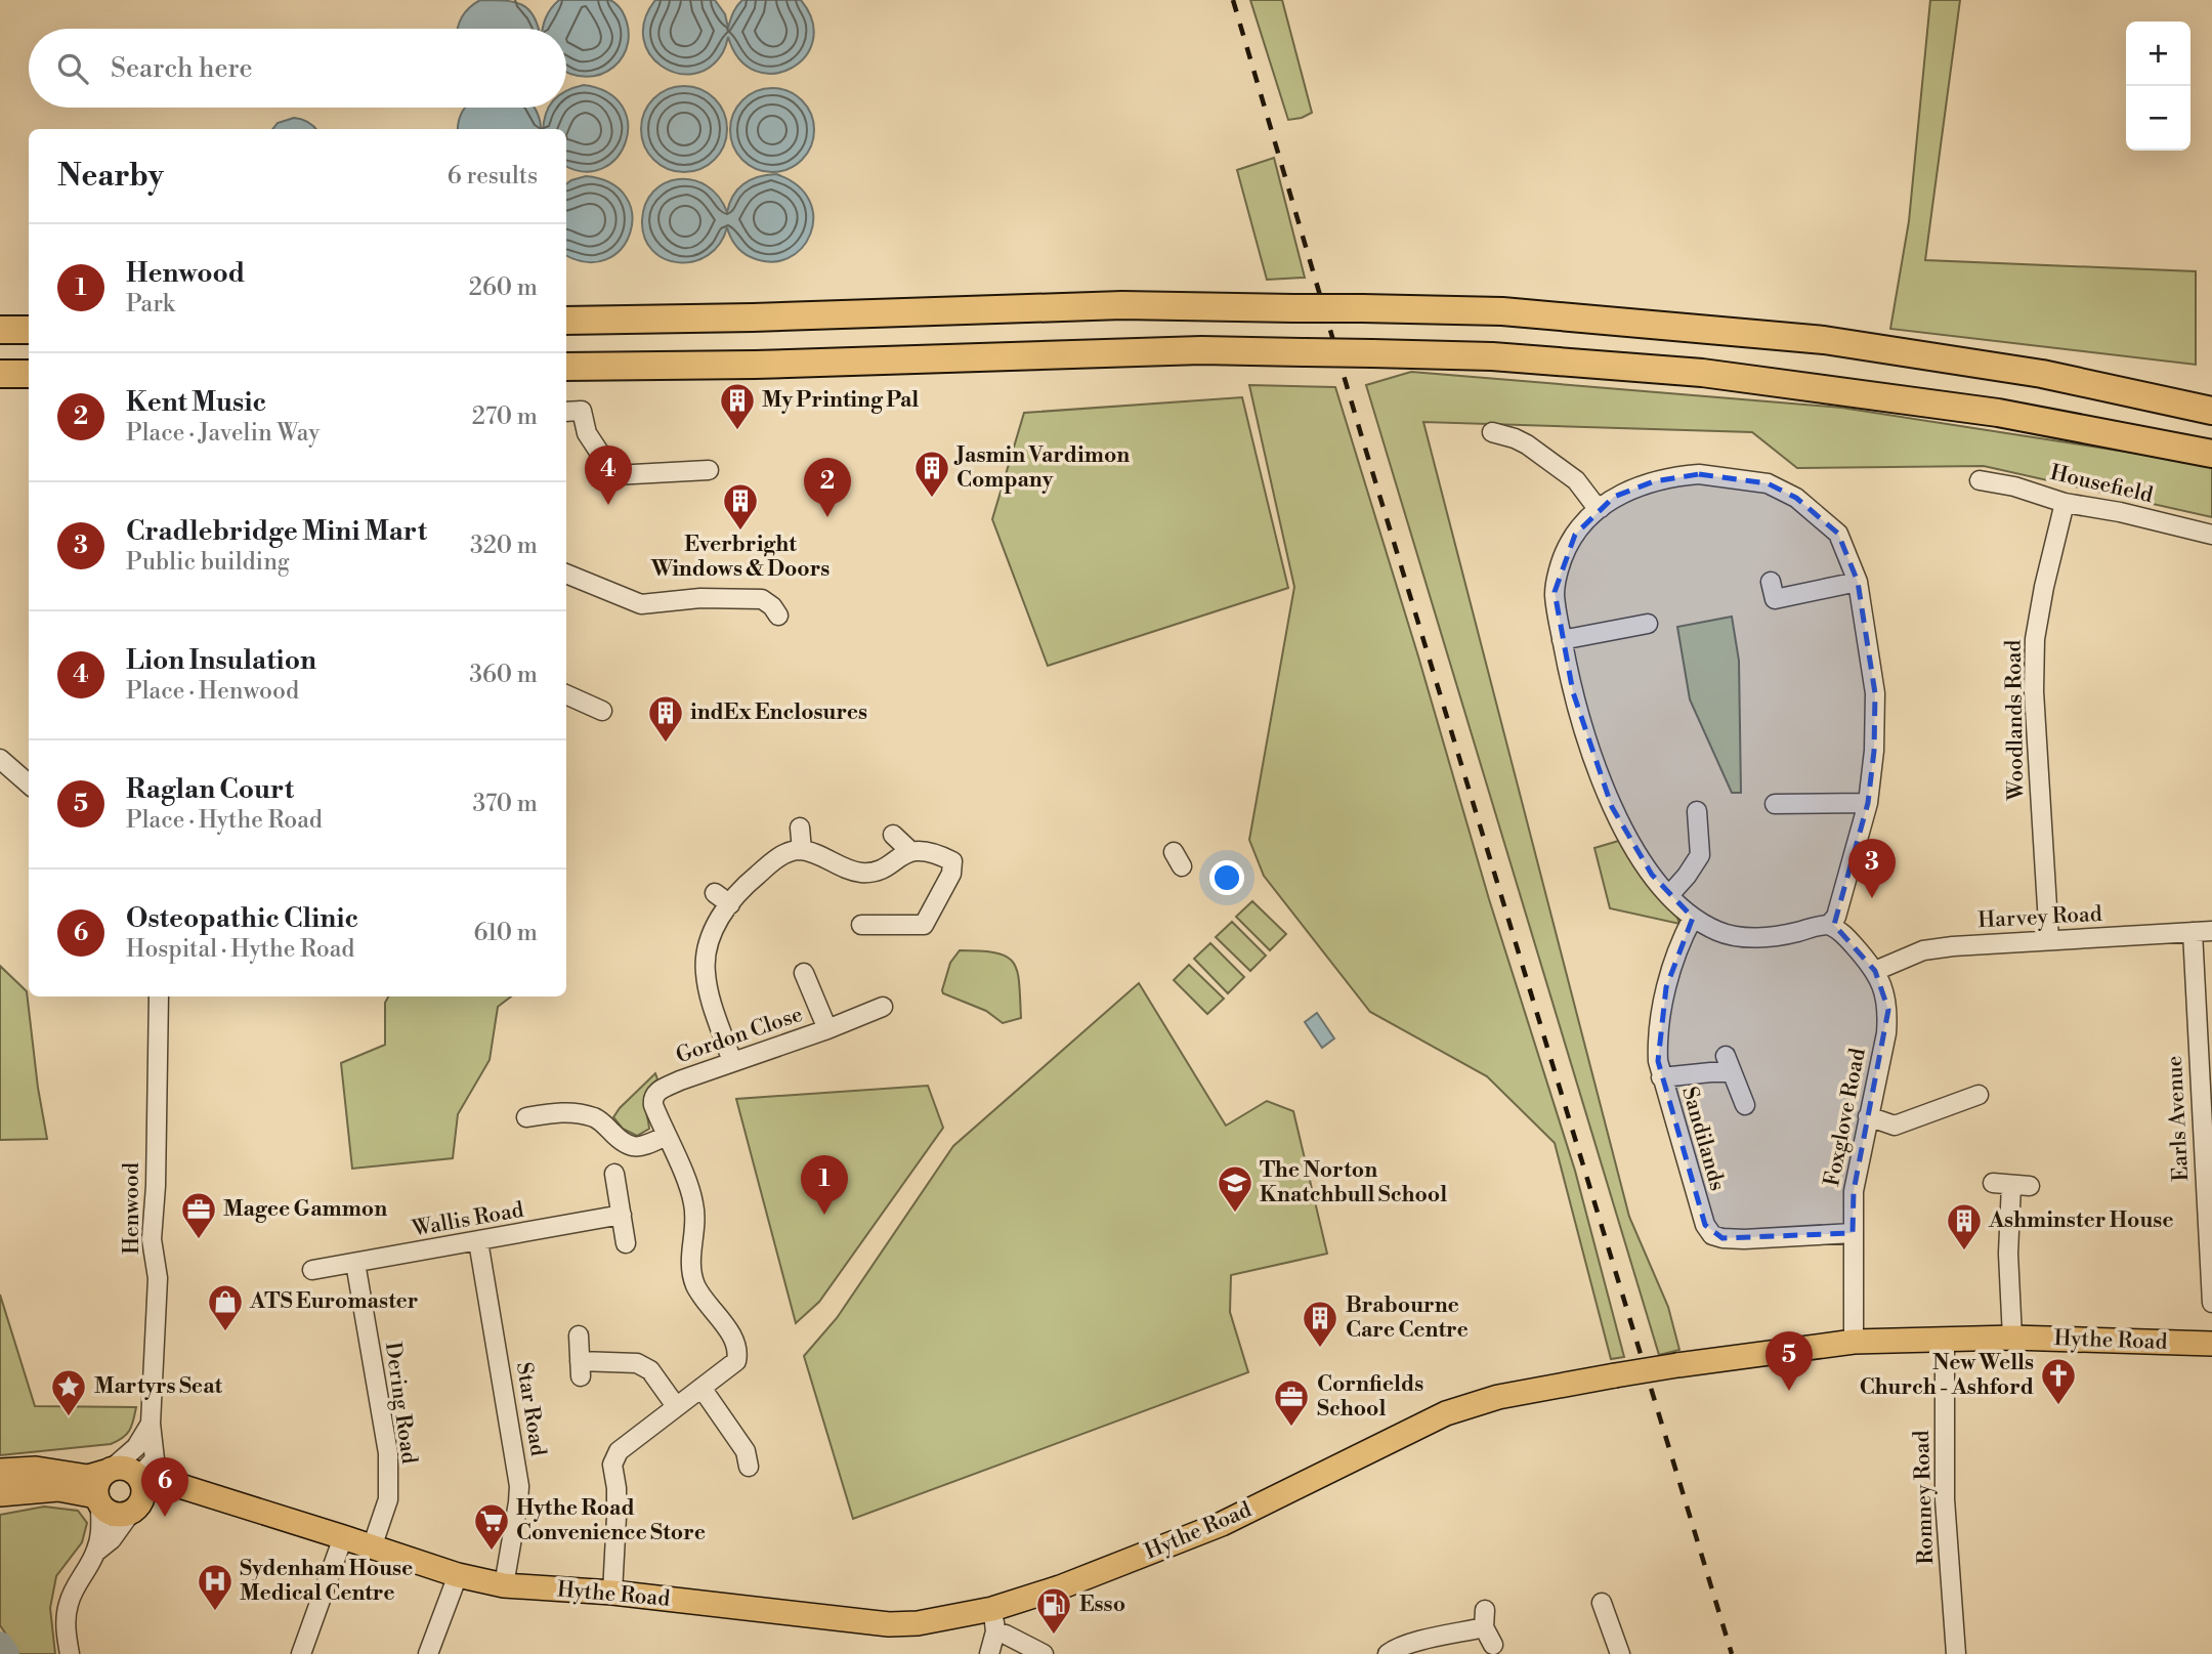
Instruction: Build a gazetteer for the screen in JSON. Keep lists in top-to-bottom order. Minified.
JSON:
{"streets":{"main road":["Hythe Road"],"street":["Housefield","Woodlands Road","Harvey Road","Gordon Close","Foxglove Road","Earls Avenue","Sandilands","Henwood","Wallis Road","Dering Road","Star Road","Romney Road"]},"crossings":[["Housefield","Woodlands Road"],["Woodlands Road","Harvey Road"],["Harvey Road","Foxglove Road"],["Harvey Road","Earls Avenue"],["Gordon Close","Hythe Road"],["Foxglove Road","Sandilands"],["Foxglove Road","Hythe Road"],["Wallis Road","Dering Road"],["Wallis Road","Star Road"],["Hythe Road","Dering Road"],["Hythe Road","Star Road"],["Hythe Road","Romney Road"]],"places":{"building":["My Printing Pal","Jasmin Vardimon Company","Everbright Windows & Doors","indEx Enclosures","Ashminster House","Brabourne Care Centre"],"school or university":["The Norton Knatchbull School"],"office":["Magee Gammon","Cornfields School"],"shop":["ATS Euromaster"],"church":["New Wells Church - Ashford"],"place":["Martyrs Seat"],"supermarket":["Hythe Road Convenience Store"],"hospital":["Sydenham House Medical Centre"],"fuel station":["Esso"]},"page":{"map_buttons":["+","−"],"search":"Search here","heading":["Nearby","6 results"],"list":[{"mark":"1","name":"Henwood","note":"Park","value":"260 m"},{"mark":"2","name":"Kent Music","note":"Place · Javelin Way","value":"270 m"},{"mark":"3","name":"Cradlebridge Mini Mart","note":"Public building","value":"320 m"},{"mark":"4","name":"Lion Insulation","note":"Place · Henwood","value":"360 m"},{"mark":"5","name":"Raglan Court","note":"Place · Hythe Road","value":"370 m"},{"mark":"6","name":"Osteopathic Clinic","note":"Hospital · Hythe Road","value":"610 m"}],"pins":["4","2","3","1","5","6"]}}
